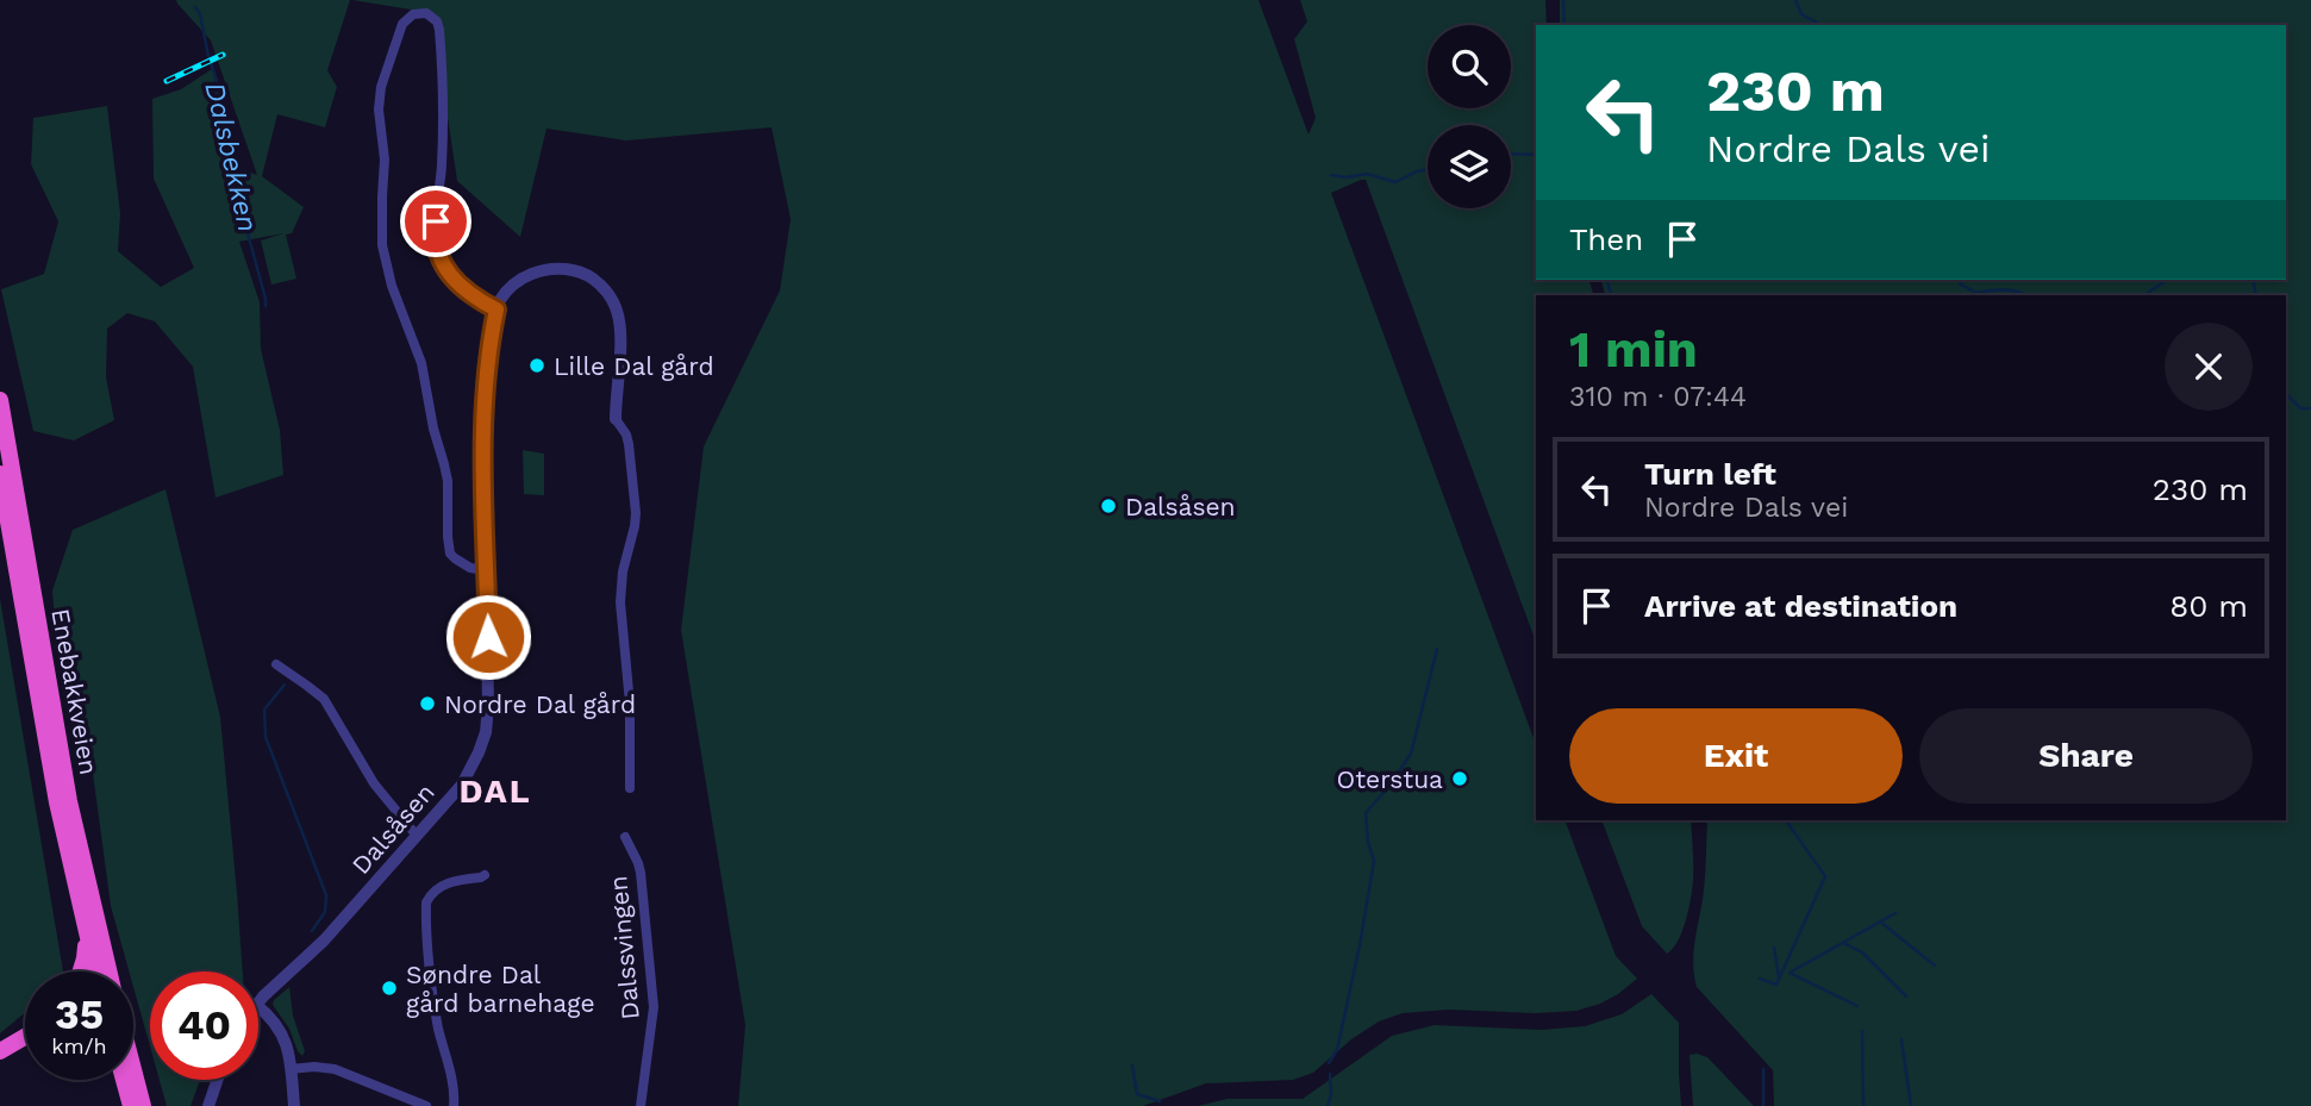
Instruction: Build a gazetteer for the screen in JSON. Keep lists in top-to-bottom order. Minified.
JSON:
{"streets":{"highway":["Enebakkveien"],"street":["Dalsåsen","Dalssvingen"]},"districts":["DAL"],"water":["Dalsbekken"],"places":["Lille Dal gård","Dalsåsen","Nordre Dal gård","Oterstua","Søndre Dal gård barnehage"],"page":{"turn":["230 m","Nordre Dals vei"],"then":"Then","heading":["1 min","310 m · 07:44"],"list":[{"name":"Turn left","note":"Nordre Dals vei","value":"230 m"},{"name":"Arrive at destination","value":"80 m"}],"buttons":["Exit","Share"],"speed":"35 km/h","limit":"40"}}
